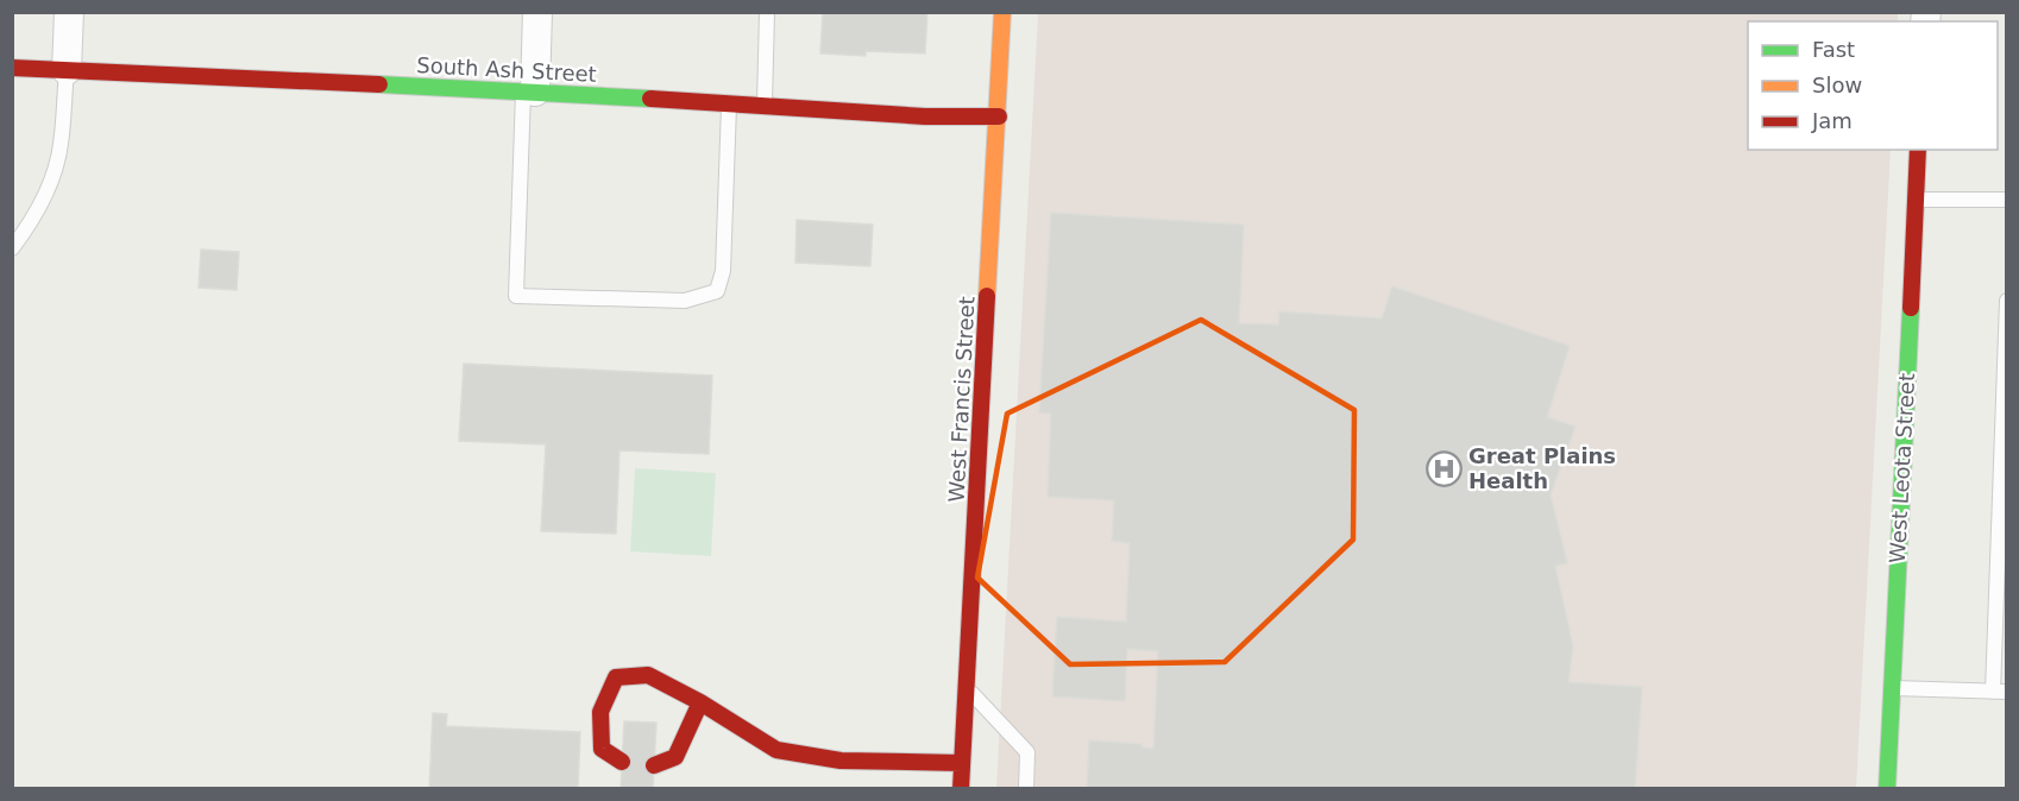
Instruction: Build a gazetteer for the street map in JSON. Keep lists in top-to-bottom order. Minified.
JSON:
{"streets":{"street":["South Ash Street","West Francis Street","West Leota Street"]},"crossings":[["South Ash Street","West Francis Street"]],"places":{"hospital":["Great Plains Health"]},"legend":["Fast","Slow","Jam"]}
